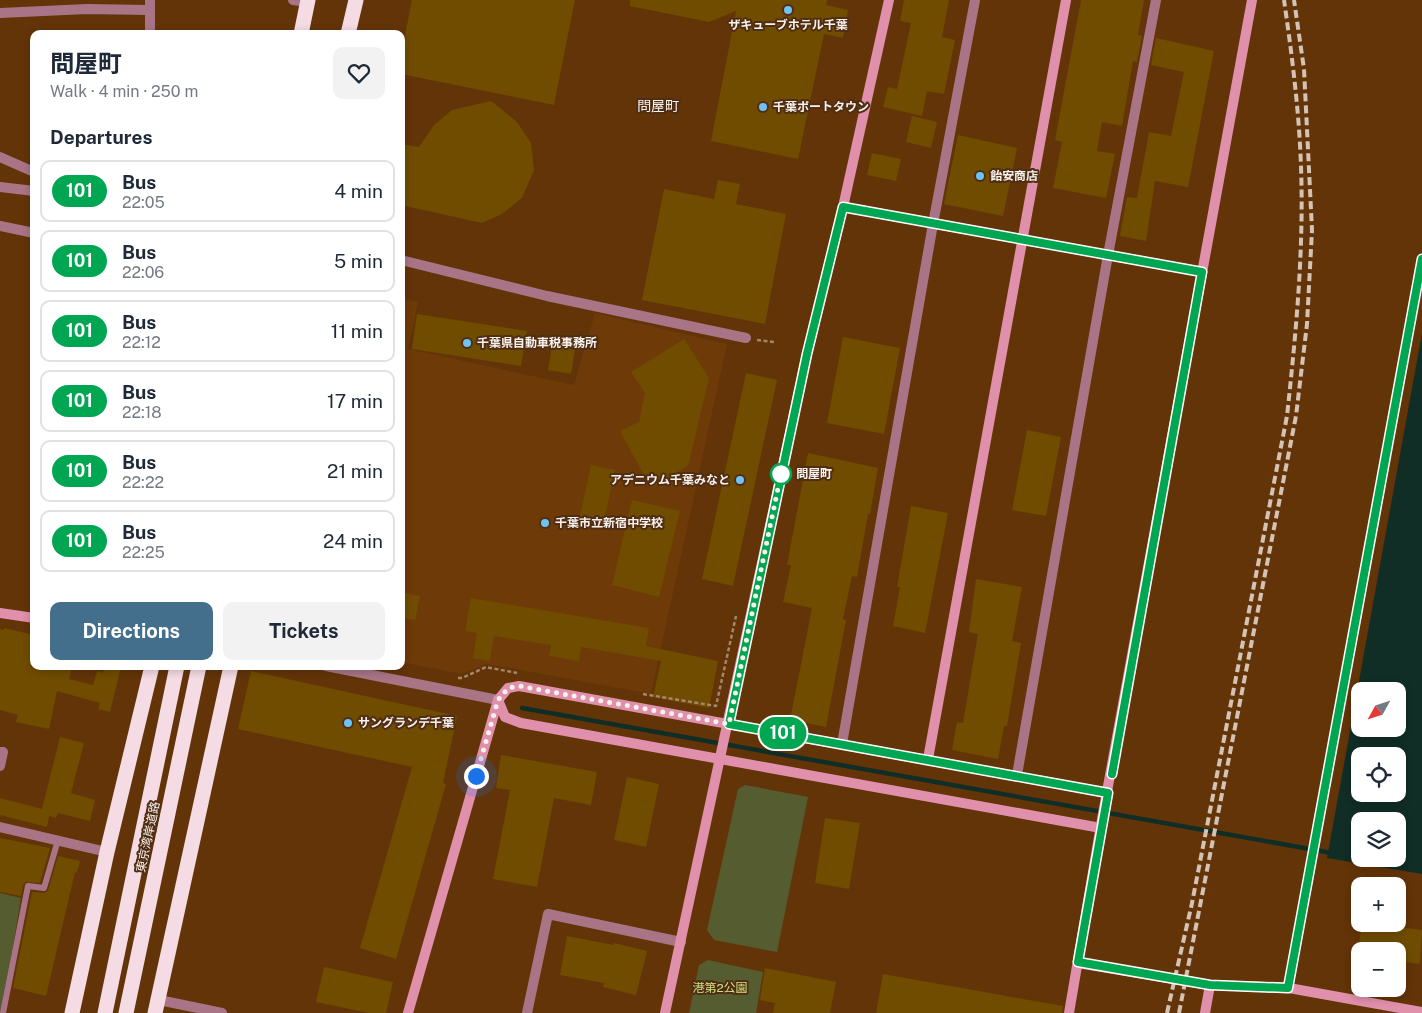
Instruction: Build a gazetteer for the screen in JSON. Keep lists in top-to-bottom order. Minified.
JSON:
{"streets":{"highway":["東京湾岸道路"]},"districts":["問屋町"],"parks":["港第2公園"],"places":["ザキューブホテル千葉","千葉ポートタウン","飴安商店","千葉県自動車税事務所","問屋町","アデニウム千葉みなと","千葉市立新宿中学校","サングランデ千葉"],"lines":["bus line 101"],"north":"bottom left","page":{"on_map":"101","heading":[["問屋町","Walk · 4 min · 250 m"],"Departures"],"list":[{"mark":"101","name":"Bus","note":"22:05","value":"4 min"},{"mark":"101","name":"Bus","note":"22:06","value":"5 min"},{"mark":"101","name":"Bus","note":"22:12","value":"11 min"},{"mark":"101","name":"Bus","note":"22:18","value":"17 min"},{"mark":"101","name":"Bus","note":"22:22","value":"21 min"},{"mark":"101","name":"Bus","note":"22:25","value":"24 min"}],"buttons":["Directions","Tickets"],"map_buttons":["+","−"]}}
